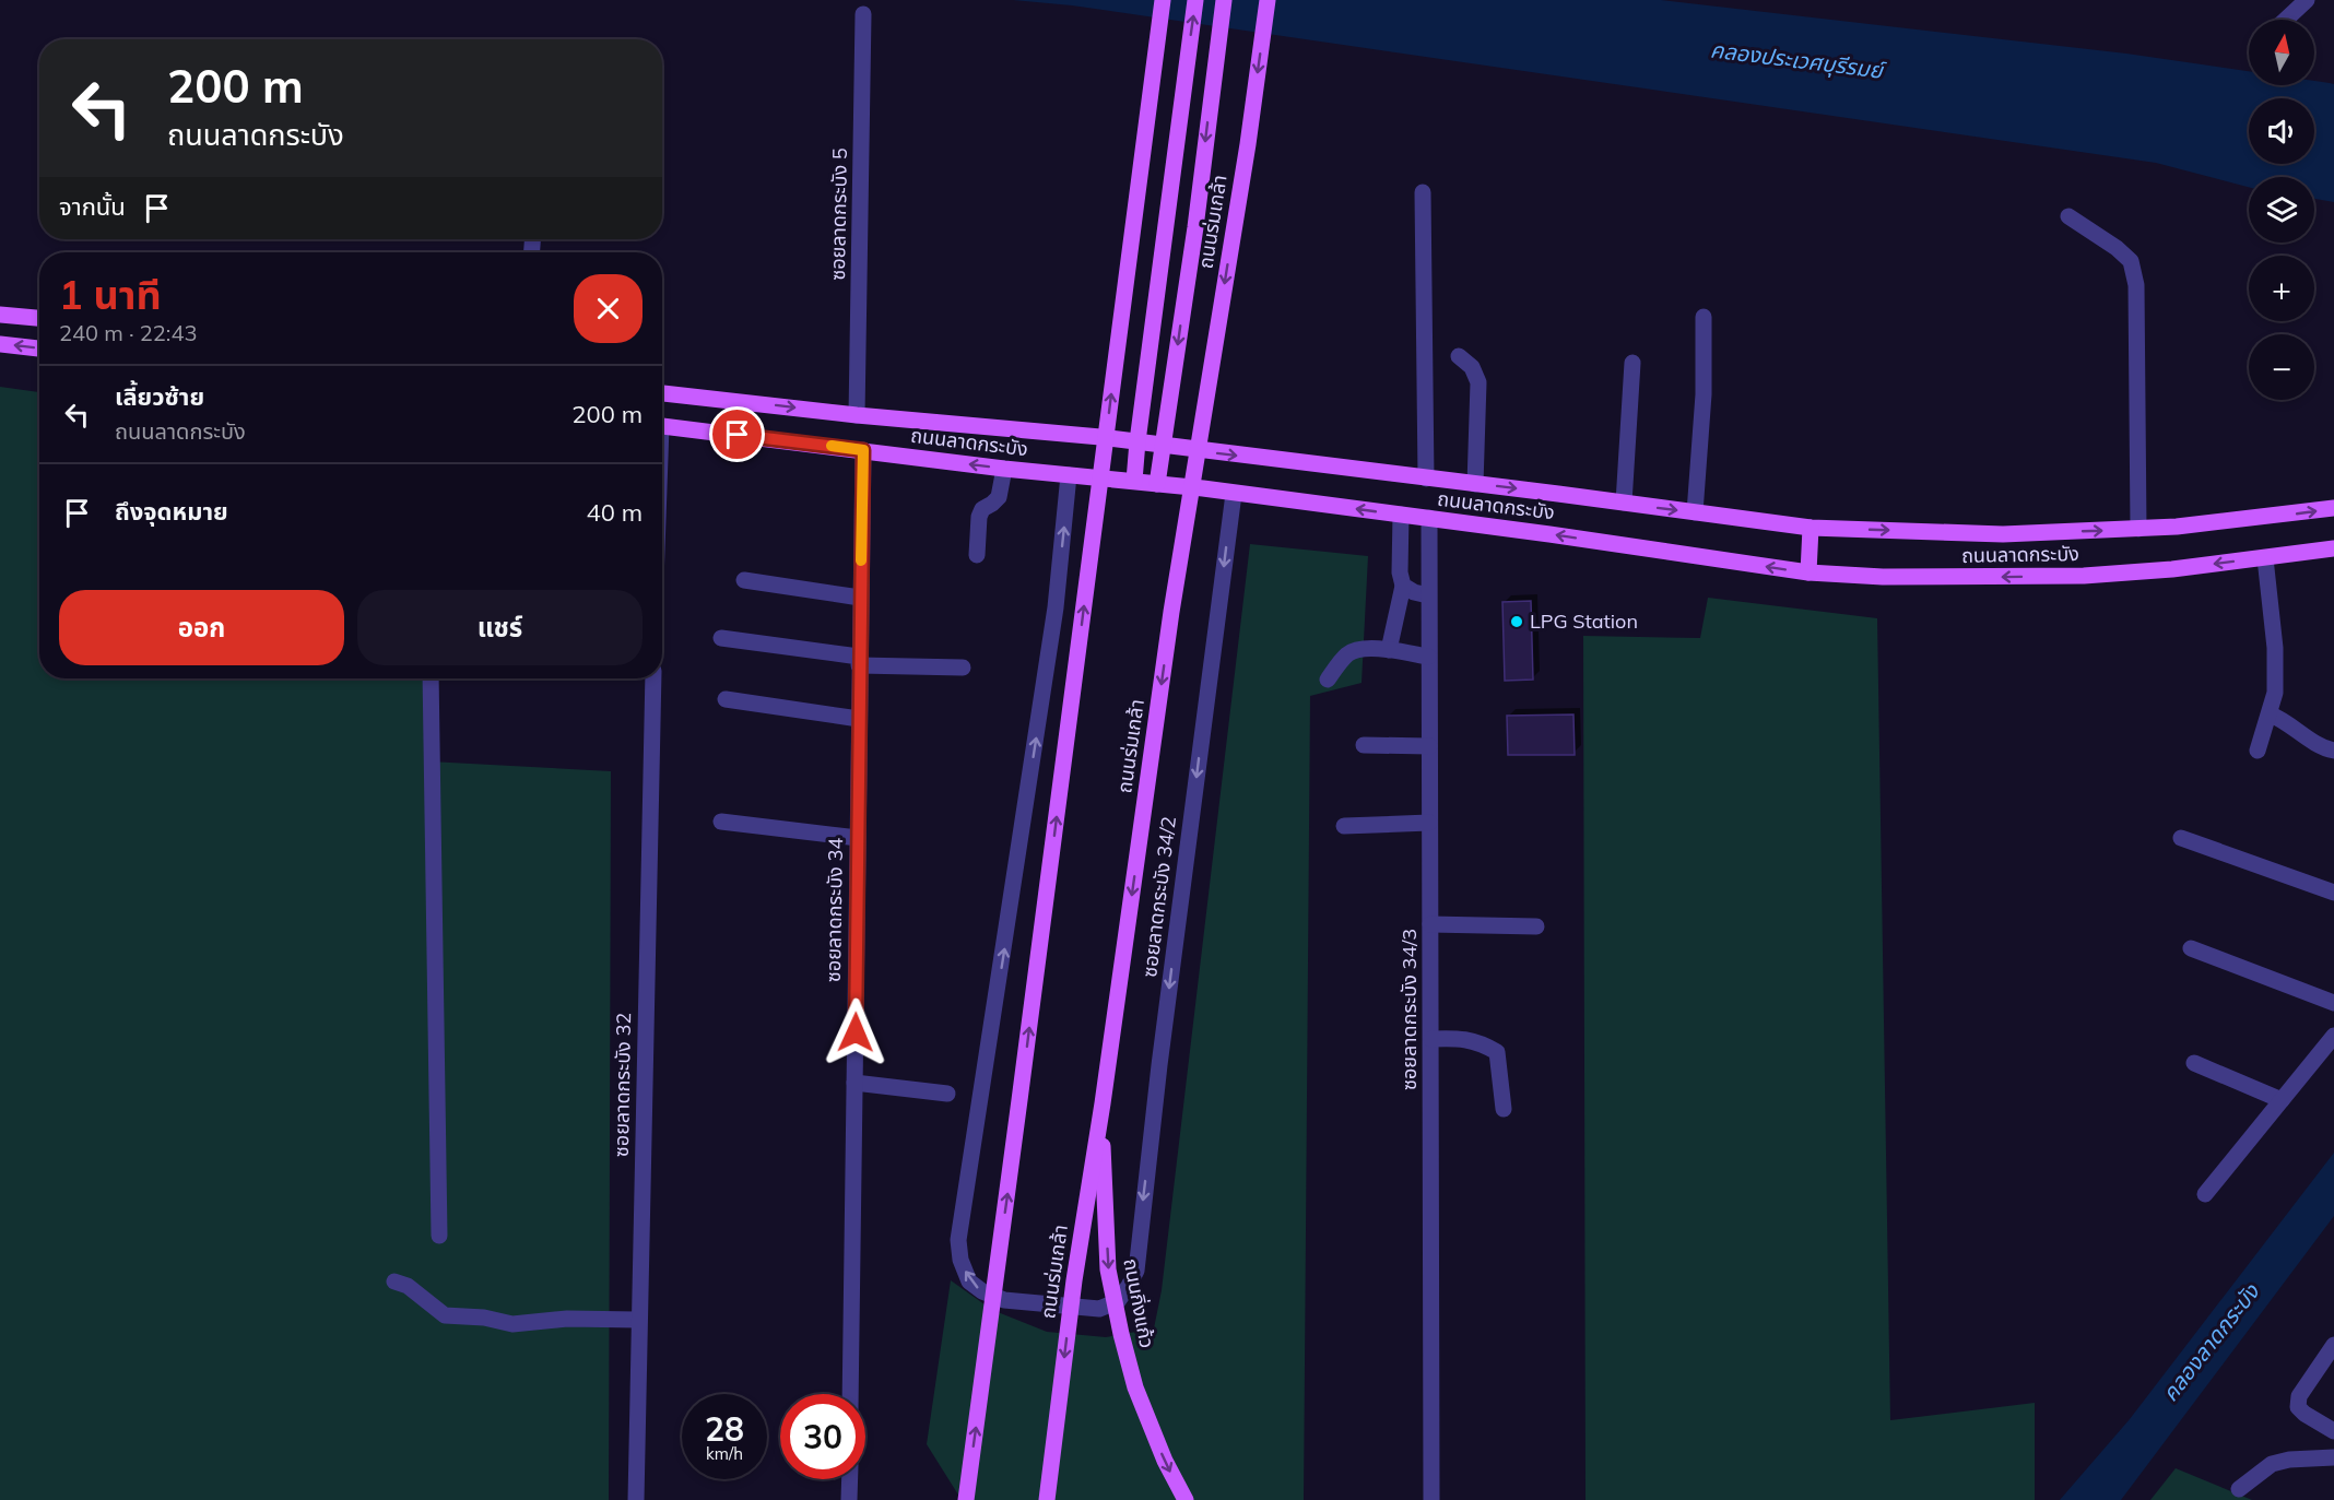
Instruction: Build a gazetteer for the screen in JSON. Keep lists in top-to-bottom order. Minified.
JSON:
{"streets":{"main road":["ถนนร่มเกล้า","ถนนลาดกระบัง","ถนนกิ่งแก้ว"],"street":["ซอยลาดกระบัง 5","ซอยลาดกระบัง 34/2","ซอยลาดกระบัง 34","ซอยลาดกระบัง 34/3","ซอยลาดกระบัง 32"]},"crossings":[["ซอยลาดกระบัง 5","ถนนลาดกระบัง"],["ถนนร่มเกล้า","ถนนลาดกระบัง"],["ถนนร่มเกล้า","ถนนกิ่งแก้ว"],["ถนนลาดกระบัง","ซอยลาดกระบัง 34/2"],["ถนนลาดกระบัง","ซอยลาดกระบัง 34"],["ถนนลาดกระบัง","ซอยลาดกระบัง 34/3"]],"water":["คลองประเวศบุรีรมย์","คลองลาดกระบัง"],"places":["LPG Station"],"north":"top","page":{"map_buttons":["+","−"],"turn":["200 m","ถนนลาดกระบัง"],"then":"จากนั้น","heading":["1 นาที","240 m · 22:43"],"list":[{"name":"เลี้ยวซ้าย","note":"ถนนลาดกระบัง","value":"200 m"},{"name":"ถึงจุดหมาย","value":"40 m"}],"buttons":["ออก","แชร์"],"speed":"28 km/h","limit":"30"}}
